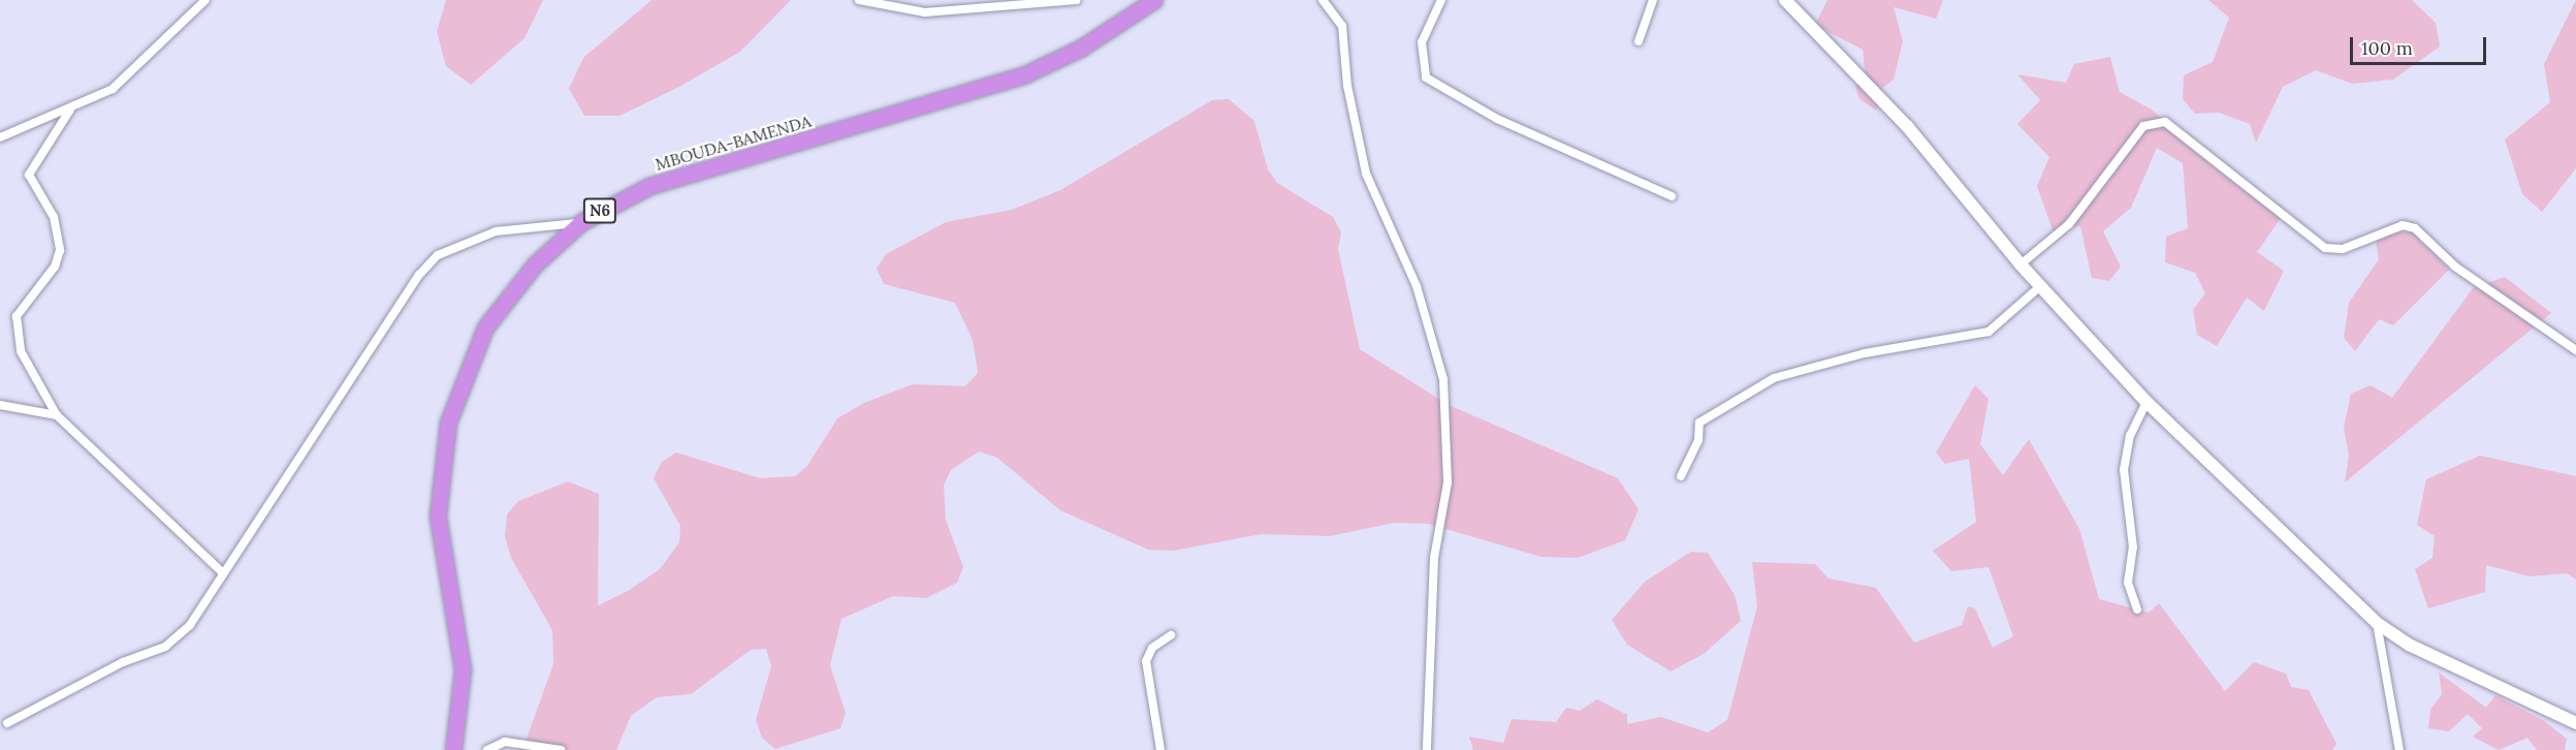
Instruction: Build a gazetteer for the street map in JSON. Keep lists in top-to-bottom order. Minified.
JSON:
{"streets":{"highway":["MBOUDA-BAMENDA","N6"]},"scale_bar":"100 m"}
